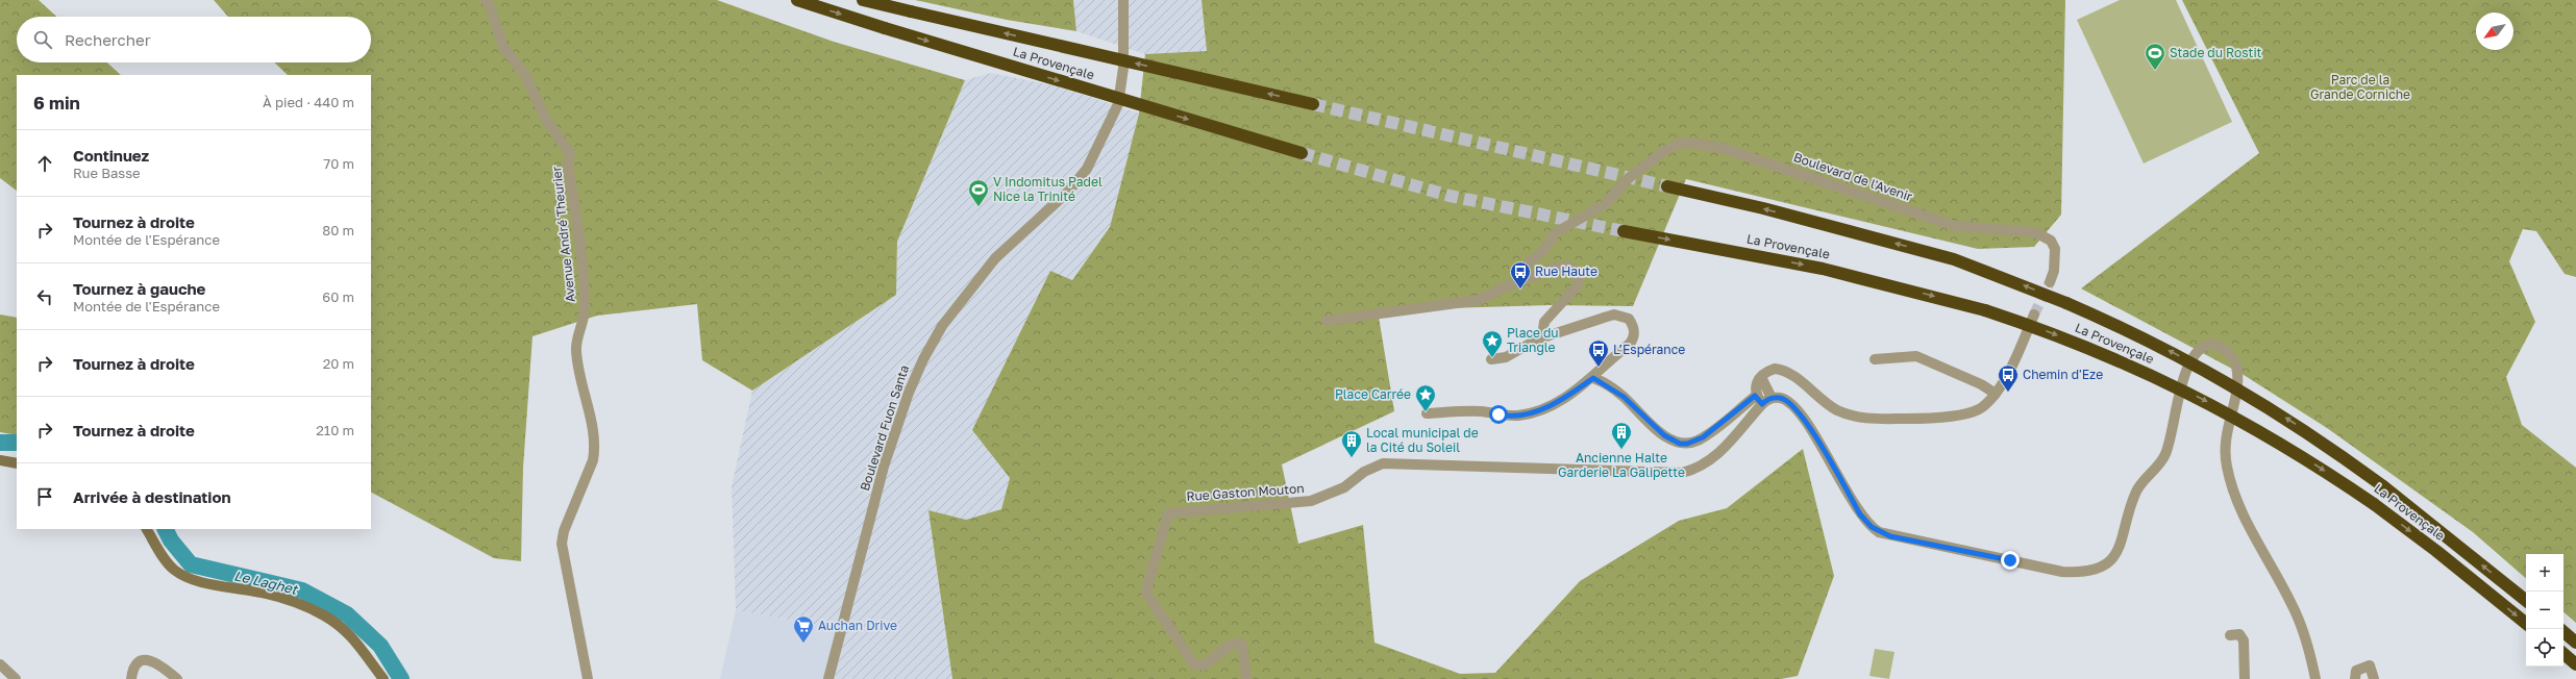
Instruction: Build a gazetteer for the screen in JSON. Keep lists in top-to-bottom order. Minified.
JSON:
{"streets":{"highway":["La Provençale"],"street":["Boulevard de l'Avenir","Avenue André Theurier","Boulevard Fuon Santa","Rue Gaston Mouton"]},"water":["Le Laghet"],"parks":["Parc de la Grande Corniche"],"places":{"sports":["Stade du Rostit","V Indomitus Padel Nice la Trinité"],"bus stop":["Rue Haute","L’Espérance","Chemin d'Eze"],"place":["Place du Triangle","Place Carrée"],"building":["Ancienne Halte Garderie La Galipette","Local municipal de la Cité du Soleil"],"supermarket":["Auchan Drive"]},"north":"bottom left","page":{"search":"Rechercher","heading":["6 min","À pied · 440 m"],"list":[["Continuez","Rue Basse","70 m"],["Tournez à droite","Montée de l'Espérance","80 m"],["Tournez à gauche","Montée de l'Espérance","60 m"],["Tournez à droite","20 m"],["Tournez à droite","210 m"],"Arrivée à destination"],"map_buttons":["+","−"]}}
